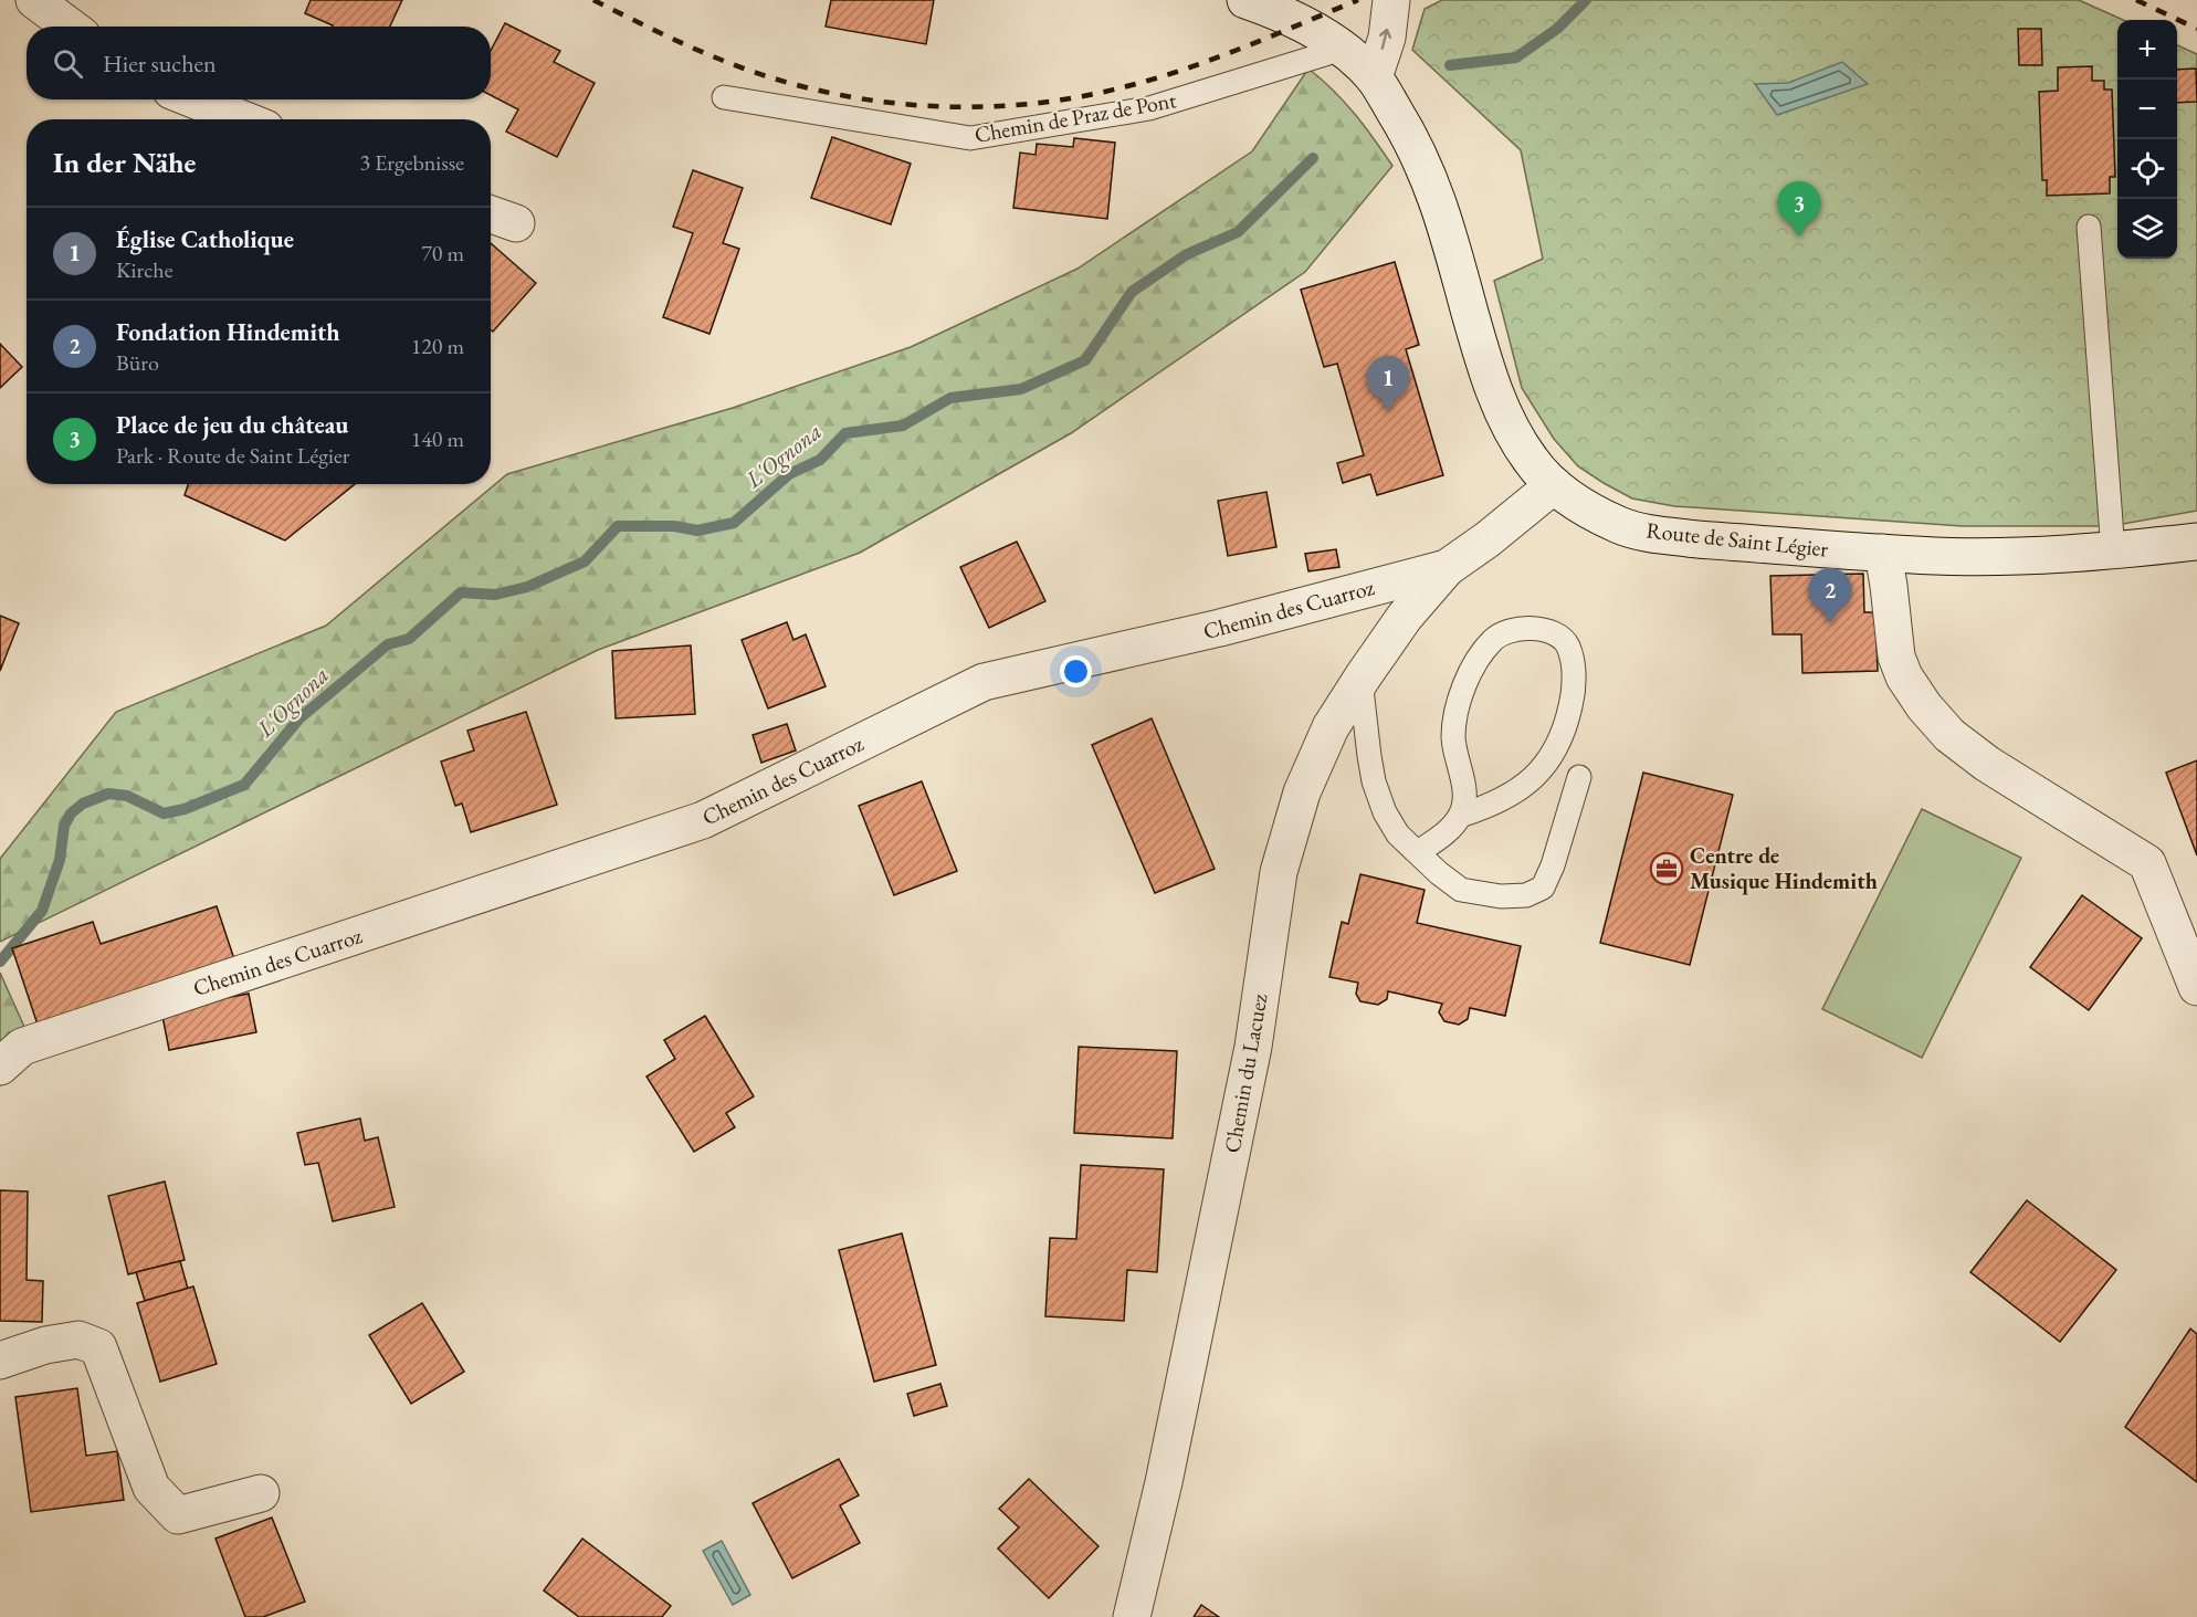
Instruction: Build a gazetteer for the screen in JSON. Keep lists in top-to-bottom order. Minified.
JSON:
{"streets":{"street":["Route de Saint Légier","Chemin des Cuarroz","Chemin du Lacuez"],"lane":["Chemin de Praz de Pont"]},"crossings":[["Chemin de Praz de Pont","Route de Saint Légier"],["Route de Saint Légier","Chemin des Cuarroz"],["Chemin des Cuarroz","Chemin du Lacuez"]],"water":["L'Ognona"],"places":{"office":["Centre de Musique Hindemith"]},"page":{"map_buttons":["+","−"],"search":"Hier suchen","heading":["In der Nähe","3 Ergebnisse"],"pins":["3","1","2"],"list":[{"mark":"1","name":"Église Catholique","note":"Kirche","value":"70 m"},{"mark":"2","name":"Fondation Hindemith","note":"Büro","value":"120 m"},{"mark":"3","name":"Place de jeu du château","note":"Park · Route de Saint Légier","value":"140 m"}]}}
